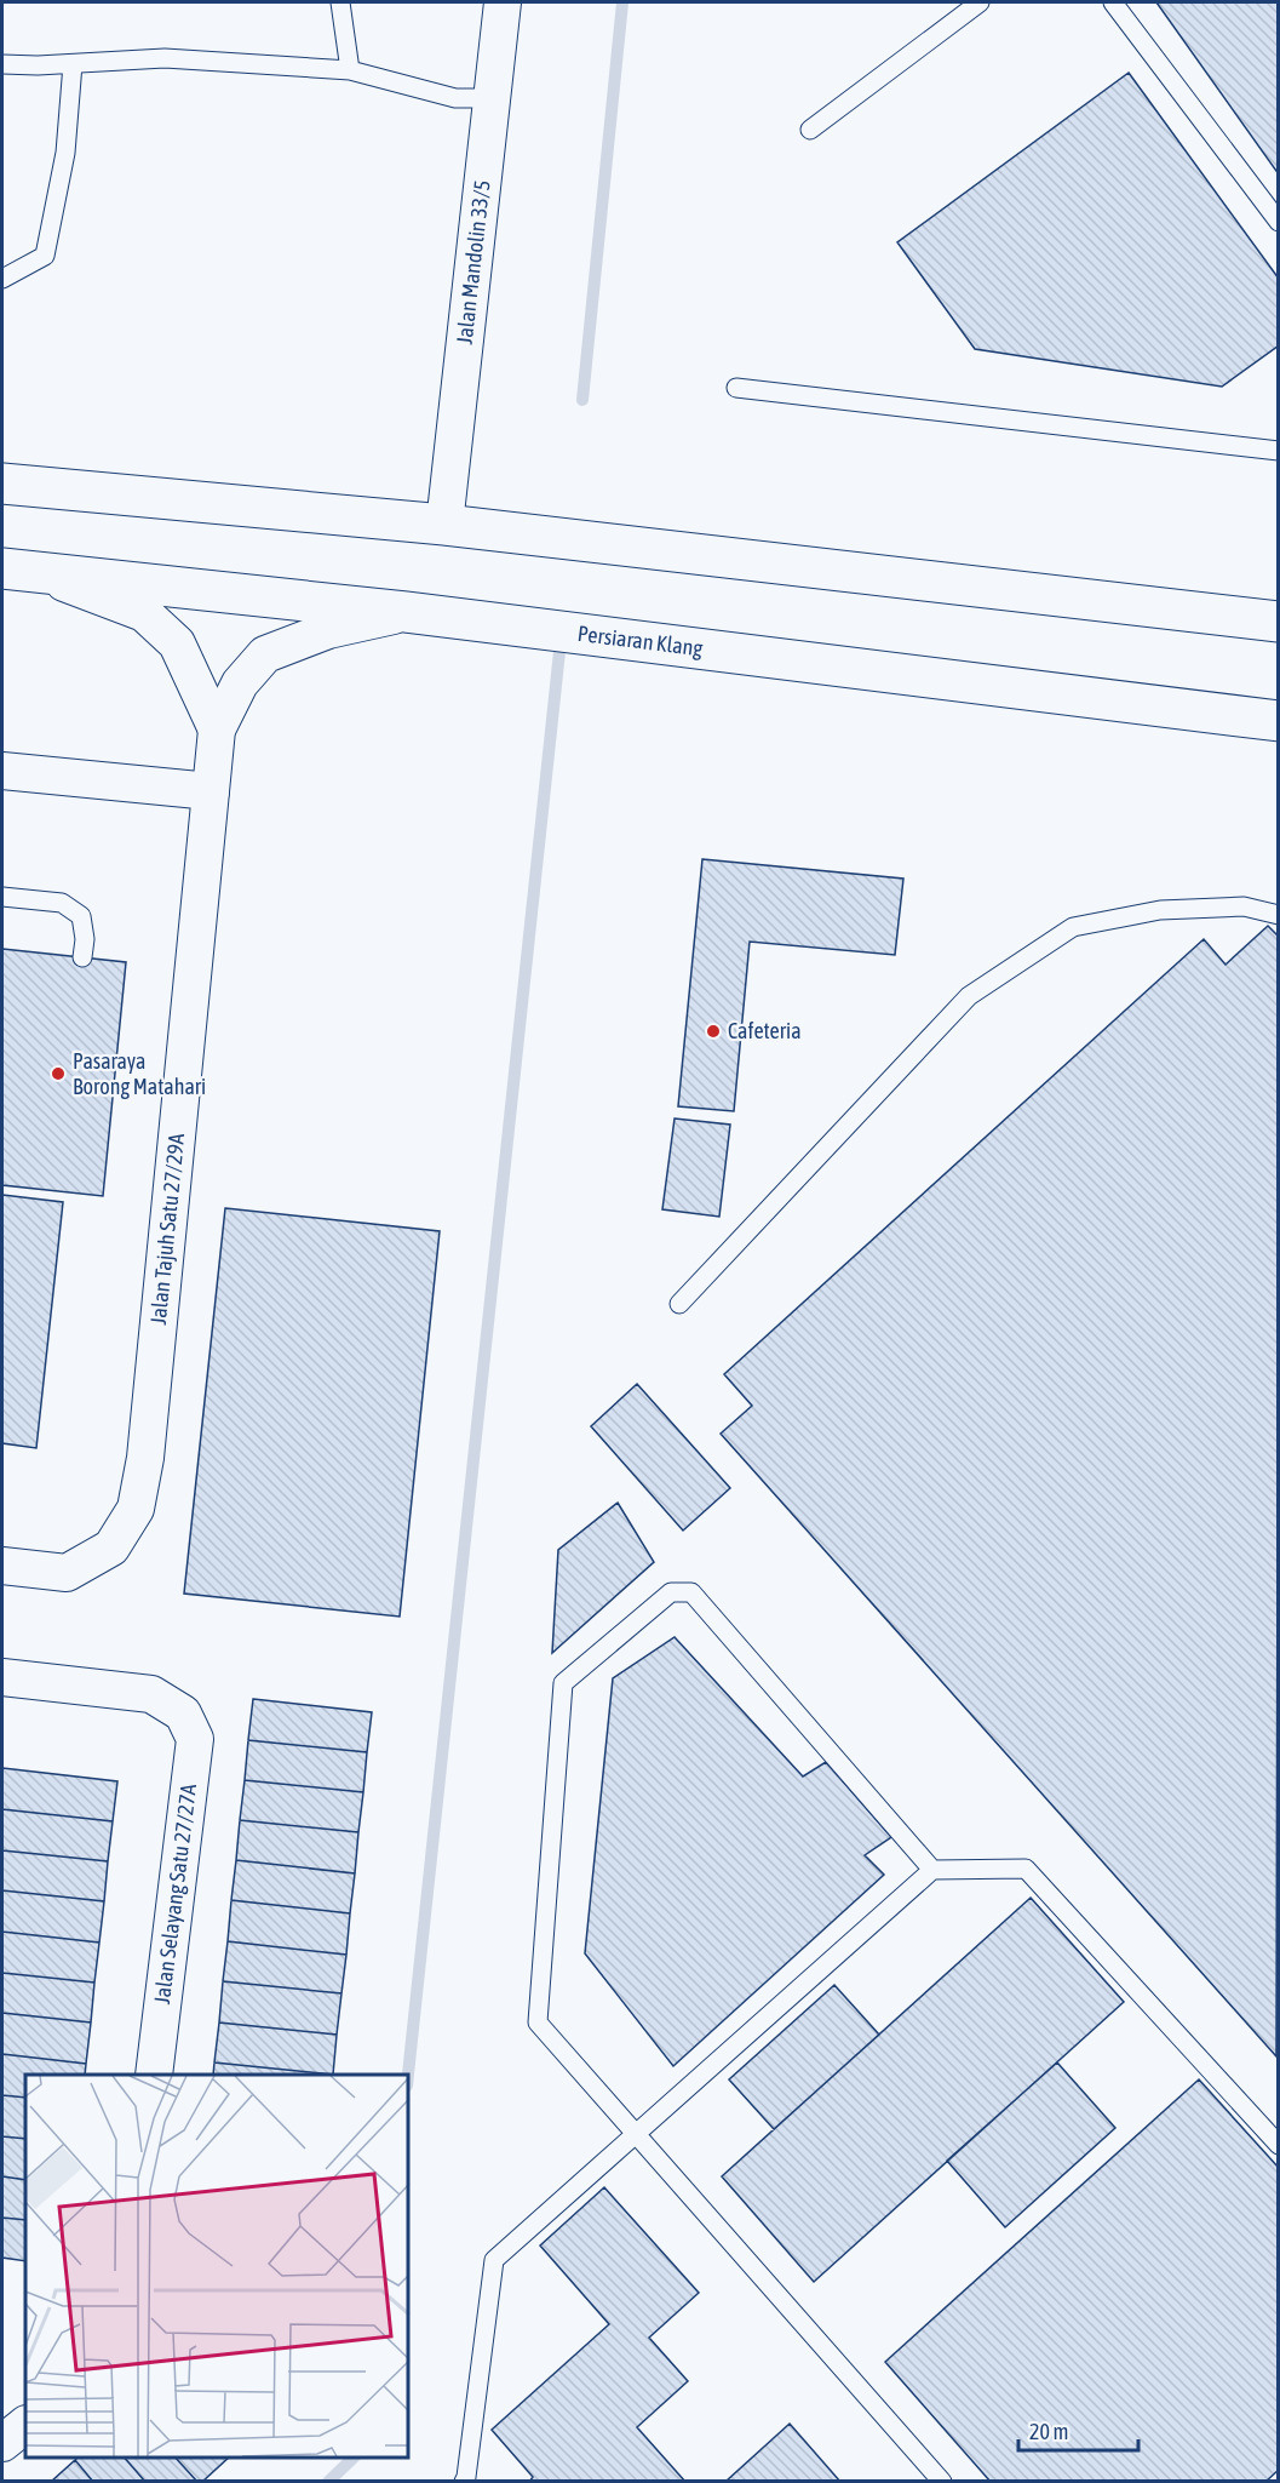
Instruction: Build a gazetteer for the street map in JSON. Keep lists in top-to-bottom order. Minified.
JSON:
{"streets":{"main road":["Persiaran Klang"],"street":["Jalan Mandolin 33/5","Jalan Tajuh Satu 27/29A","Jalan Selayang Satu 27/27A"]},"crossings":[["Persiaran Klang","Jalan Tajuh Satu 27/29A"]],"places":["Cafeteria","Pasaraya Borong Matahari"],"scale_bar":"20 m"}
